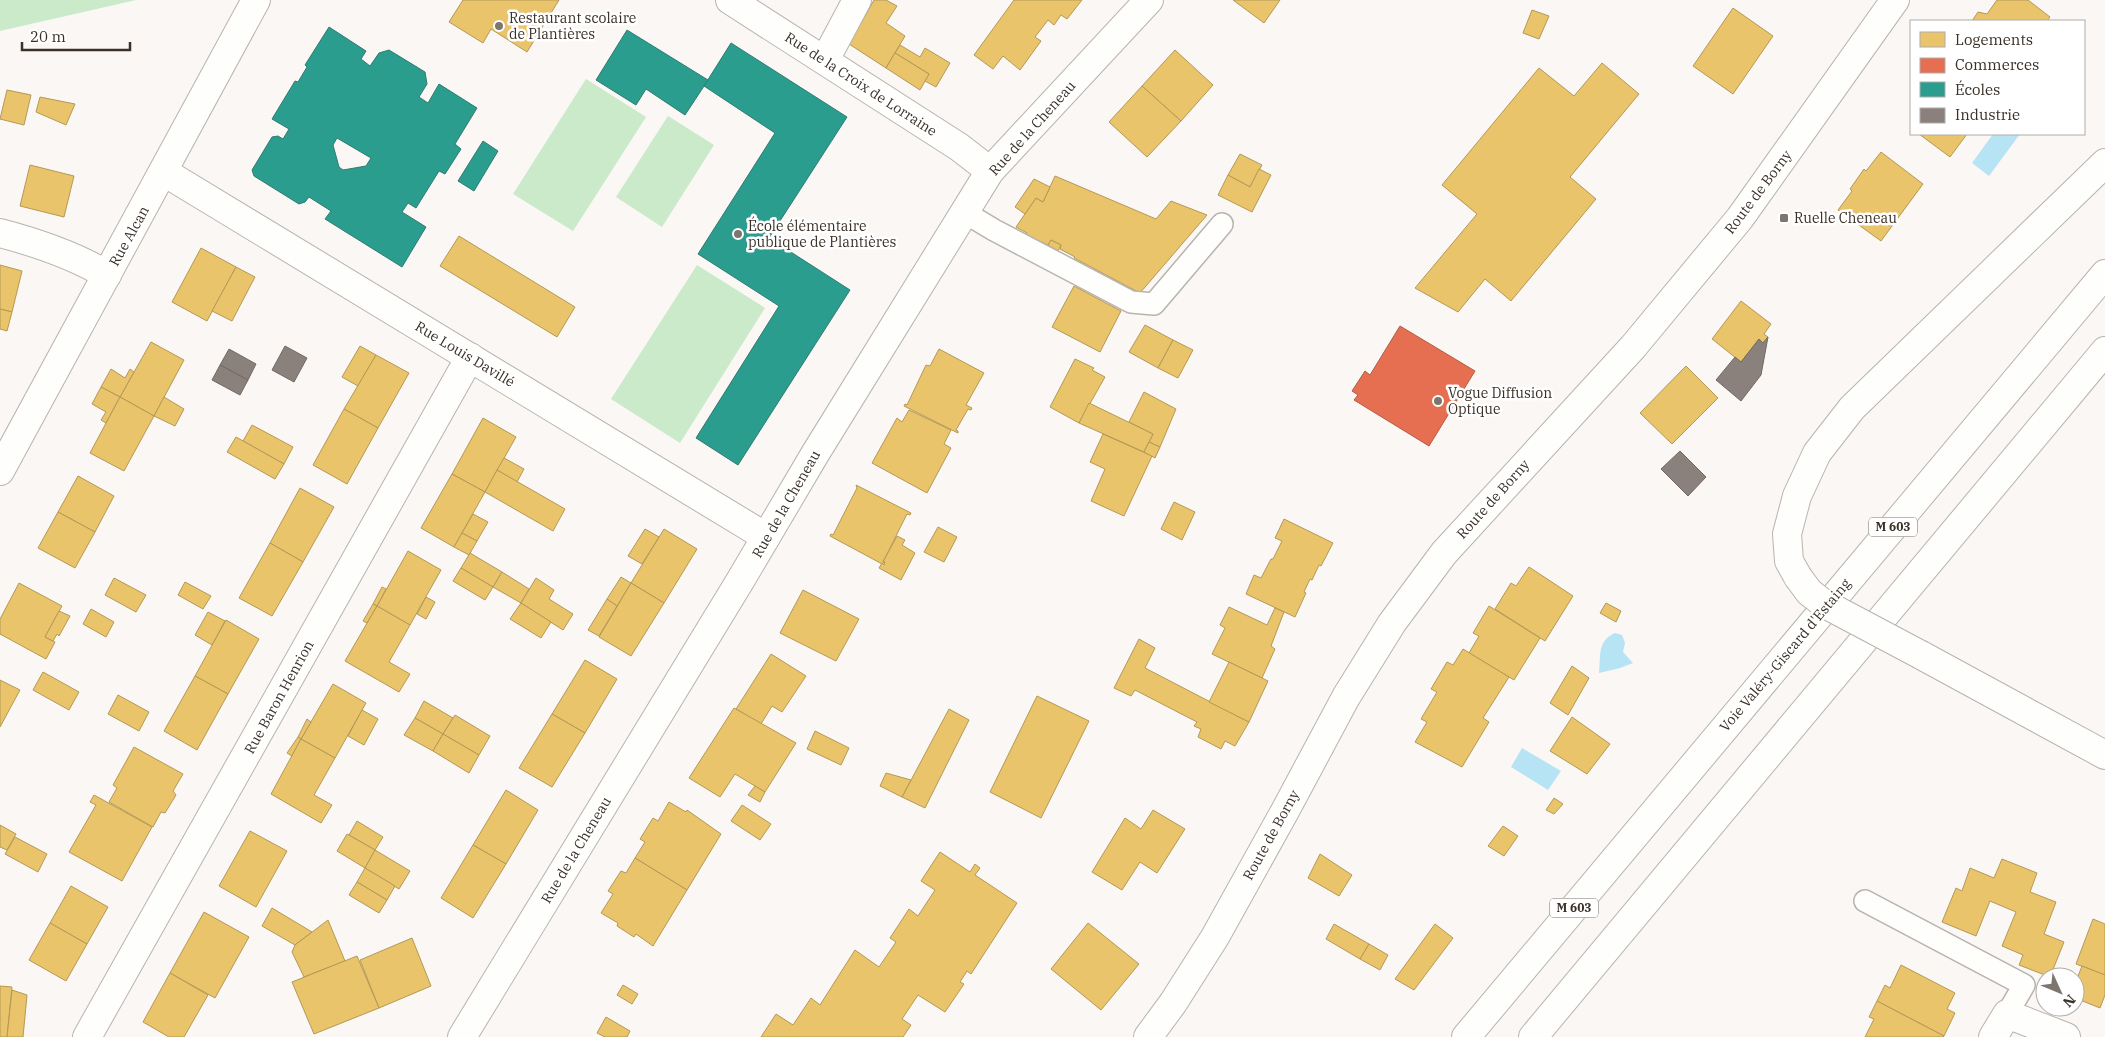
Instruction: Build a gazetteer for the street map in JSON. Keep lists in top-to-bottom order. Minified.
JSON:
{"streets":{"main road":["Rue de la Croix de Lorraine","Rue de la Cheneau","Route de Borny","Rue Alcan","Rue Louis Davillé","M 603","Voie Valéry-Giscard d'Estaing","Rue Baron Henrion"]},"crossings":[["Rue de la Croix de Lorraine","Rue de la Cheneau"],["Rue de la Cheneau","Rue Louis Davillé"],["Rue Alcan","Rue Louis Davillé"],["Rue Louis Davillé","Rue Baron Henrion"]],"places":{"other":["Restaurant scolaire de Plantières","École élémentaire publique de Plantières","Vogue Diffusion Optique"],"transit":["Ruelle Cheneau"]},"legend":["Logements","Commerces","Écoles","Industrie"],"scale_bar":"20 m","north":"bottom right"}
